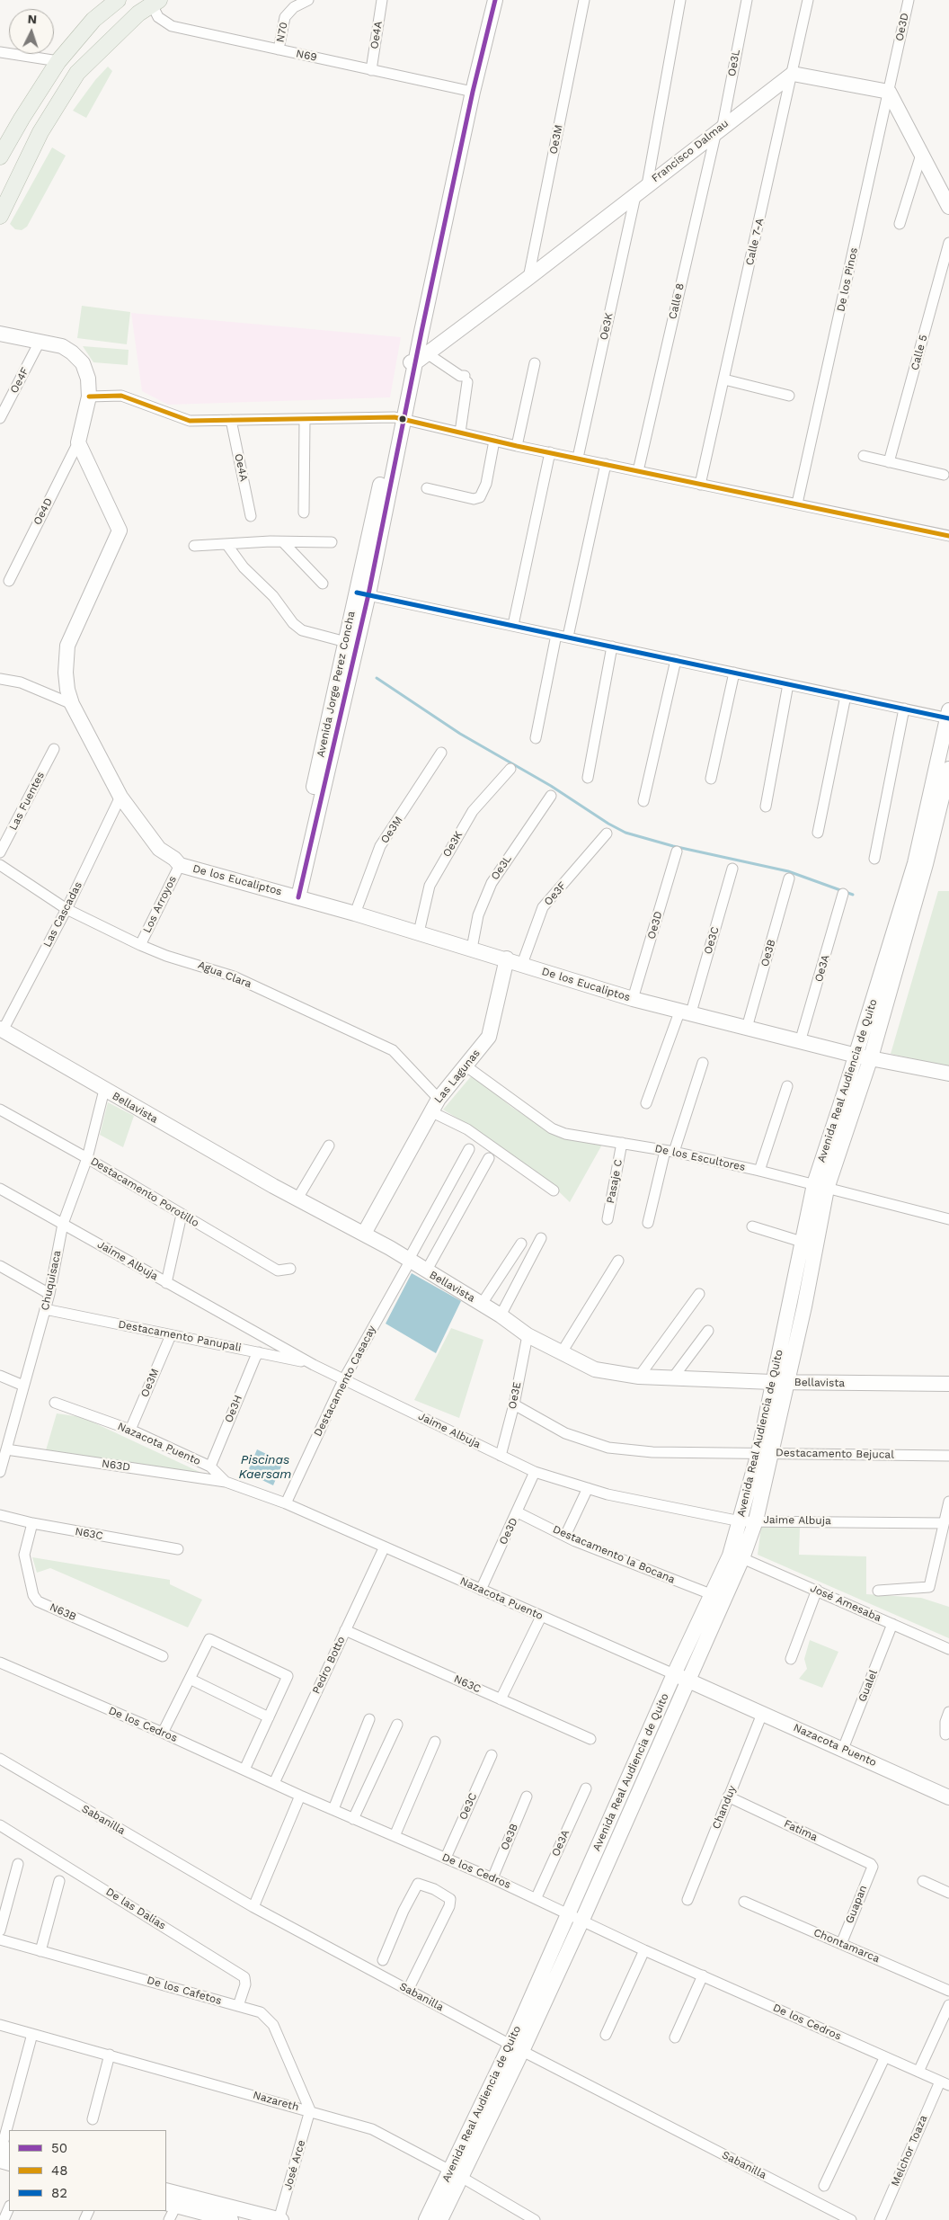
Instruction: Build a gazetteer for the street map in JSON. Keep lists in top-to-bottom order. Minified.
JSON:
{"streets":{"street":["Oe3D","N70","Oe4A","N69","Oe3L","Oe3M","Francisco Dalmau","Calle 7-A","De los Pinos","Calle 8","Oe3K","Calle 5","Oe4F","Oe4D","Avenida Jorge Perez Concha","Las Fuentes","De los Eucaliptos","Oe3F","Los Arroyos","Las Cascadas","Oe3C","Oe3B","Oe3A","Agua Clara","Las Lagunas","Avenida Real Audiencia de Quito","Bellavista","De los Escultores","Pasaje C","Destacamento Porotillo","Jaime Albuja","Chuquisaca","Destacamento Panupali","Destacamento Casacay","Oe3E","Oe3H","Nazacota Puento","Destacamento Bejucal","N63D","N63C","Destacamento la Bocana","José Amesaba","N63B","Pedro Botto","Gualel","De los Cedros","Chanduy","Sabanilla","Fatima","Guapan","De las Dalias","Chontamarca","De los Cafetos","Nazareth","Melchor Toaza","José Arce"]},"crossings":[["Oe3D","De los Pinos"],["Oe3D","De los Eucaliptos"],["Oe3D","Jaime Albuja"],["Oe3D","Nazacota Puento"],["Oe3D","Destacamento la Bocana"],["N70","N69"],["Oe4A","N69"],["N69","Avenida Jorge Perez Concha"],["Oe3L","Francisco Dalmau"],["Oe3L","Calle 8"],["Oe3L","De los Eucaliptos"],["Oe3M","Francisco Dalmau"],["Oe3M","De los Eucaliptos"],["Oe3M","Destacamento Panupali"],["Oe3M","Nazacota Puento"],["Francisco Dalmau","Calle 7-A"],["Francisco Dalmau","Calle 8"],["Francisco Dalmau","Oe3K"],["Francisco Dalmau","Avenida Jorge Perez Concha"],["Oe3K","De los Eucaliptos"],["Oe4D","De los Eucaliptos"],["Avenida Jorge Perez Concha","De los Eucaliptos"],["De los Eucaliptos","Oe3F"],["De los Eucaliptos","Los Arroyos"],["De los Eucaliptos","Las Cascadas"],["De los Eucaliptos","Oe3C"],["De los Eucaliptos","Oe3B"],["De los Eucaliptos","Oe3A"],["De los Eucaliptos","Las Lagunas"],["De los Eucaliptos","Avenida Real Audiencia de Quito"],["Los Arroyos","Agua Clara"],["Las Cascadas","Agua Clara"],["Las Cascadas","Bellavista"],["Oe3C","De los Cedros"],["Oe3B","De los Cedros"],["Oe3A","De los Cedros"],["Agua Clara","Las Lagunas"],["Las Lagunas","Bellavista"],["Las Lagunas","De los Escultores"],["Avenida Real Audiencia de Quito","Bellavista"],["Avenida Real Audiencia de Quito","De los Escultores"],["Avenida Real Audiencia de Quito","Jaime Albuja"],["Avenida Real Audiencia de Quito","Nazacota Puento"],["Avenida Real Audiencia de Quito","Destacamento Bejucal"],["Avenida Real Audiencia de Quito","Destacamento la Bocana"],["Avenida Real Audiencia de Quito","José Amesaba"],["Avenida Real Audiencia de Quito","De los Cedros"],["Avenida Real Audiencia de Quito","Sabanilla"],["Avenida Real Audiencia de Quito","Nazareth"],["Bellavista","Chuquisaca"],["Bellavista","Destacamento Casacay"],["Bellavista","Oe3E"],["De los Escultores","Pasaje C"],["Destacamento Porotillo","Chuquisaca"],["Jaime Albuja","Chuquisaca"],["Jaime Albuja","Destacamento Panupali"],["Jaime Albuja","Destacamento Casacay"],["Jaime Albuja","Oe3E"],["Chuquisaca","Destacamento Panupali"],["Chuquisaca","N63D"],["Destacamento Panupali","Oe3H"],["Destacamento Casacay","Nazacota Puento"],["Oe3E","Destacamento Bejucal"],["Oe3H","Nazacota Puento"],["Nazacota Puento","N63D"],["Nazacota Puento","Pedro Botto"],["Nazacota Puento","Gualel"],["Nazacota Puento","Chanduy"],["N63C","N63B"],["N63C","Pedro Botto"],["José Amesaba","Gualel"],["Pedro Botto","De los Cedros"],["De los Cedros","Melchor Toaza"],["Chanduy","Fatima"],["Fatima","Guapan"],["Guapan","Chontamarca"],["De las Dalias","De los Cafetos"],["De los Cafetos","Nazareth"],["De los Cafetos","José Arce"],["Nazareth","José Arce"]],"water":["Piscinas Kaersam"],"lines":["transit line 50","transit line 48","transit line 82"],"legend":["50","48","82"],"north":"top"}
